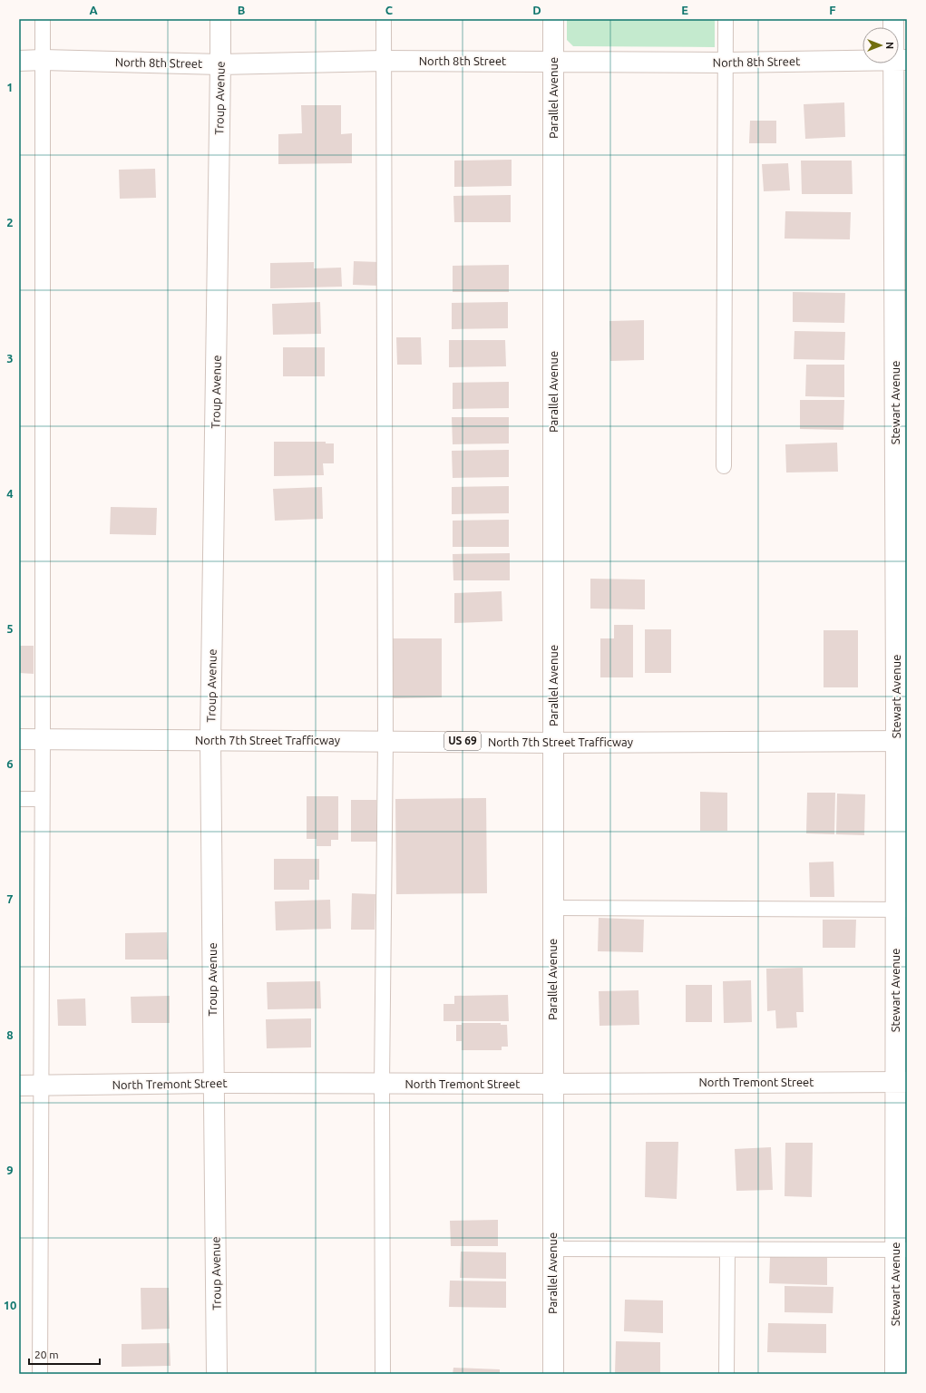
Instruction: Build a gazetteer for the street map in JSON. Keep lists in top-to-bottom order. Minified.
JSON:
{"streets":{"street":["North 8th Street","Troup Avenue","Parallel Avenue","Stewart Avenue","North 7th Street Trafficway","US 69","North Tremont Street"]},"crossings":[["North 8th Street","Troup Avenue"],["North 8th Street","Parallel Avenue"],["North 8th Street","Stewart Avenue"],["Troup Avenue","North 7th Street Trafficway"],["Troup Avenue","North Tremont Street"],["Parallel Avenue","North 7th Street Trafficway"],["Parallel Avenue","North Tremont Street"],["Stewart Avenue","North 7th Street Trafficway"],["Stewart Avenue","North Tremont Street"]],"scale_bar":"20 m","north":"right","grid":{"columns":["A","B","C","D","E","F"],"rows":["1","2","3","4","5","6","7","8","9","10"]}}
